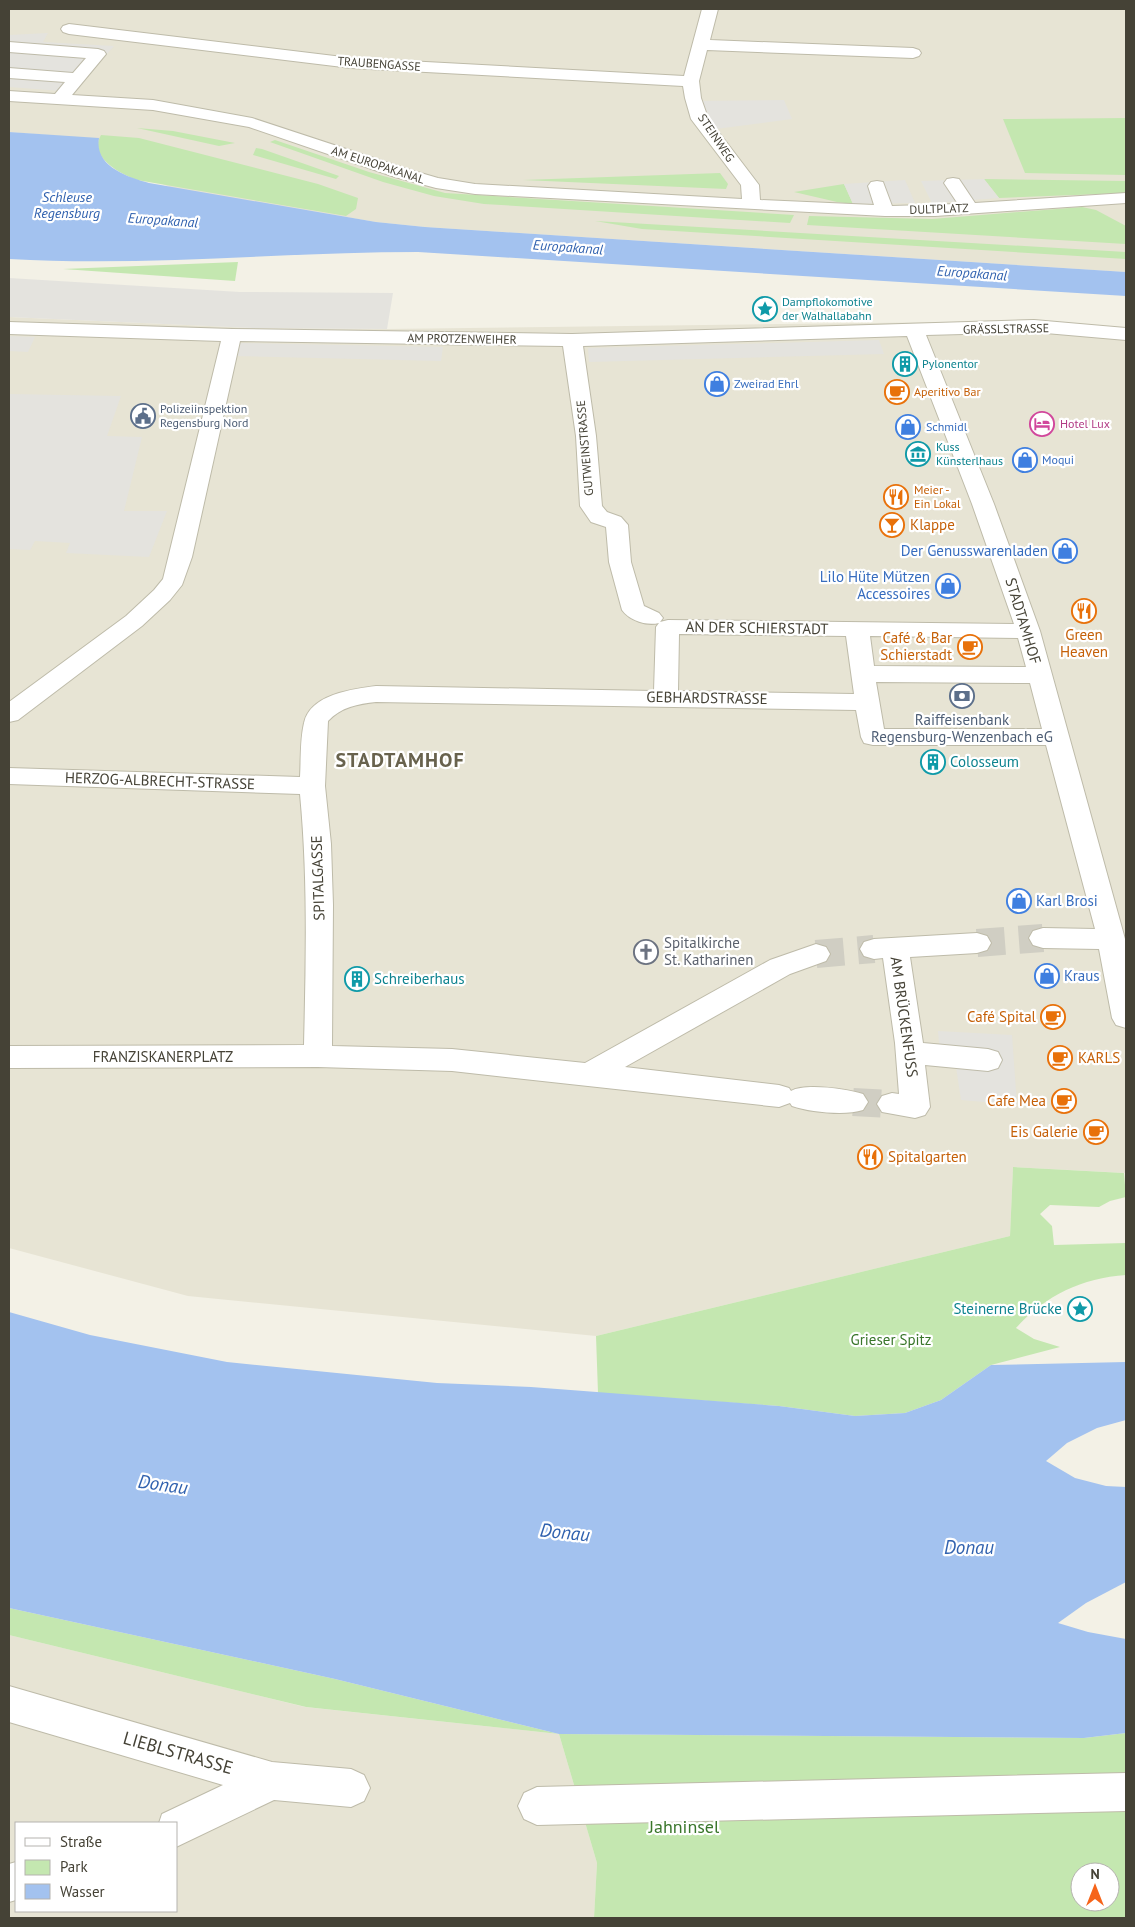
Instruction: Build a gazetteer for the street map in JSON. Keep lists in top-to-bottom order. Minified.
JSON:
{"streets":{"street":["TRAUBENGASSE","STEINWEG","AM EUROPAKANAL","DULTPLATZ","GRÄSSLSTRASSE","AM PROTZENWEIHER","GUTWEINSTRASSE","STADTAMHOF","AN DER SCHIERSTADT","GEBHARDSTRASSE","HERZOG-ALBRECHT-STRASSE","SPITALGASSE","AM BRÜCKENFUSS","FRANZISKANERPLATZ","LIEBLSTRASSE"]},"crossings":[["TRAUBENGASSE","STEINWEG"],["STEINWEG","AM EUROPAKANAL"],["STEINWEG","DULTPLATZ"],["AM EUROPAKANAL","DULTPLATZ"],["GRÄSSLSTRASSE","AM PROTZENWEIHER"],["GRÄSSLSTRASSE","STADTAMHOF"],["AM PROTZENWEIHER","GUTWEINSTRASSE"],["AM PROTZENWEIHER","STADTAMHOF"],["GUTWEINSTRASSE","AN DER SCHIERSTADT"],["STADTAMHOF","AN DER SCHIERSTADT"],["AN DER SCHIERSTADT","GEBHARDSTRASSE"],["GEBHARDSTRASSE","SPITALGASSE"],["HERZOG-ALBRECHT-STRASSE","SPITALGASSE"],["SPITALGASSE","FRANZISKANERPLATZ"]],"districts":["STADTAMHOF"],"water":["Schleuse Regensburg","Europakanal","Donau"],"parks":["Grieser Spitz","Jahninsel"],"places":{"place":["Dampflokomotive der Walhallabahn","Steinerne Brücke"],"building":["Pylonentor","Colosseum","Schreiberhaus"],"shop":["Zweirad Ehrl","Schmidl","Moqui","Der Genusswarenladen","Lilo Hüte Mützen Accessoires","Karl Brosi","Kraus"],"cafe":["Aperitivo Bar","Café & Bar Schierstadt","Café Spital","KARLS","Cafe Mea","Eis Galerie"],"public building":["Polizeiinspektion Regensburg Nord"],"hotel":["Hotel Lux"],"museum":["Kuss Künsterlhaus"],"restaurant":["Meier - Ein Lokal","Green Heaven","Spitalgarten"],"bar":["Klappe"],"bank":["Raiffeisenbank Regensburg-Wenzenbach eG"],"church":["Spitalkirche St. Katharinen"]},"legend":["Straße","Park","Wasser"],"north":"top"}
